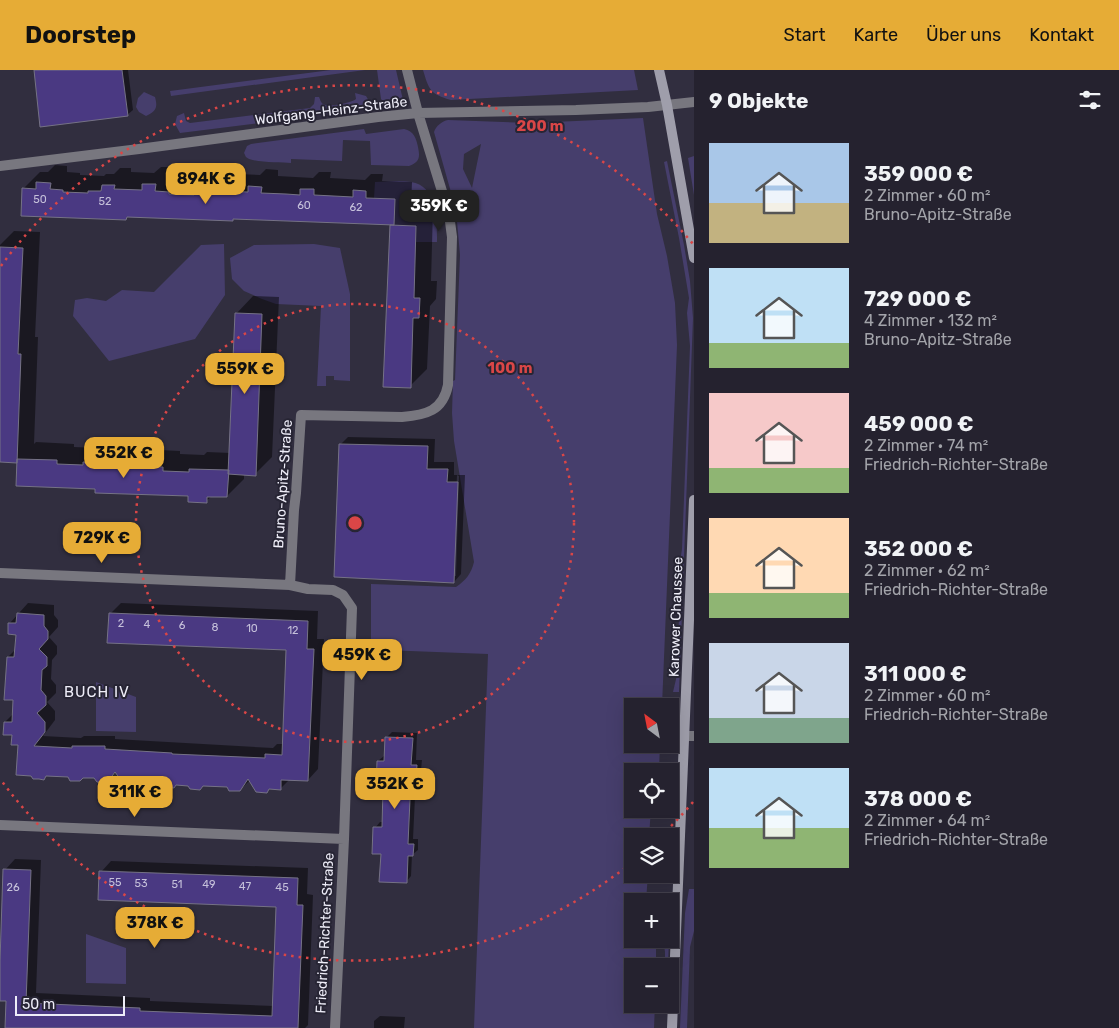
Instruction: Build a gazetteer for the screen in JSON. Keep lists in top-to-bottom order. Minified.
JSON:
{"streets":{"main road":["Karower Chaussee"],"street":["Wolfgang-Heinz-Straße","Bruno-Apitz-Straße","Friedrich-Richter-Straße"]},"crossings":[["Wolfgang-Heinz-Straße","Bruno-Apitz-Straße"],["Bruno-Apitz-Straße","Friedrich-Richter-Straße"]],"districts":["BUCH IV"],"house_numbers":["50","52","60","62","2","4","6","8","10","12","55","53","51","49","47","26","45"],"scale_bar":"50 m","north":"top left","page":{"header":"Doorstep","nav":["Start","Karte","Über uns","Kontakt"],"heading":"9 Objekte","list":[{"name":"359 000 €","note":"2 Zimmer · 60 m² · Bruno-Apitz-Straße"},{"name":"729 000 €","note":"4 Zimmer · 132 m² · Bruno-Apitz-Straße"},{"name":"459 000 €","note":"2 Zimmer · 74 m² · Friedrich-Richter-Straße"},{"name":"352 000 €","note":"2 Zimmer · 62 m² · Friedrich-Richter-Straße"},{"name":"311 000 €","note":"2 Zimmer · 60 m² · Friedrich-Richter-Straße"},{"name":"378 000 €","note":"2 Zimmer · 64 m² · Friedrich-Richter-Straße"}],"price":["894K €","359K €","559K €","352K €","729K €","459K €","352K €","311K €","378K €"],"map_buttons":["+","−"],"scale":"50 m"},"rings":["200 m","100 m"]}
